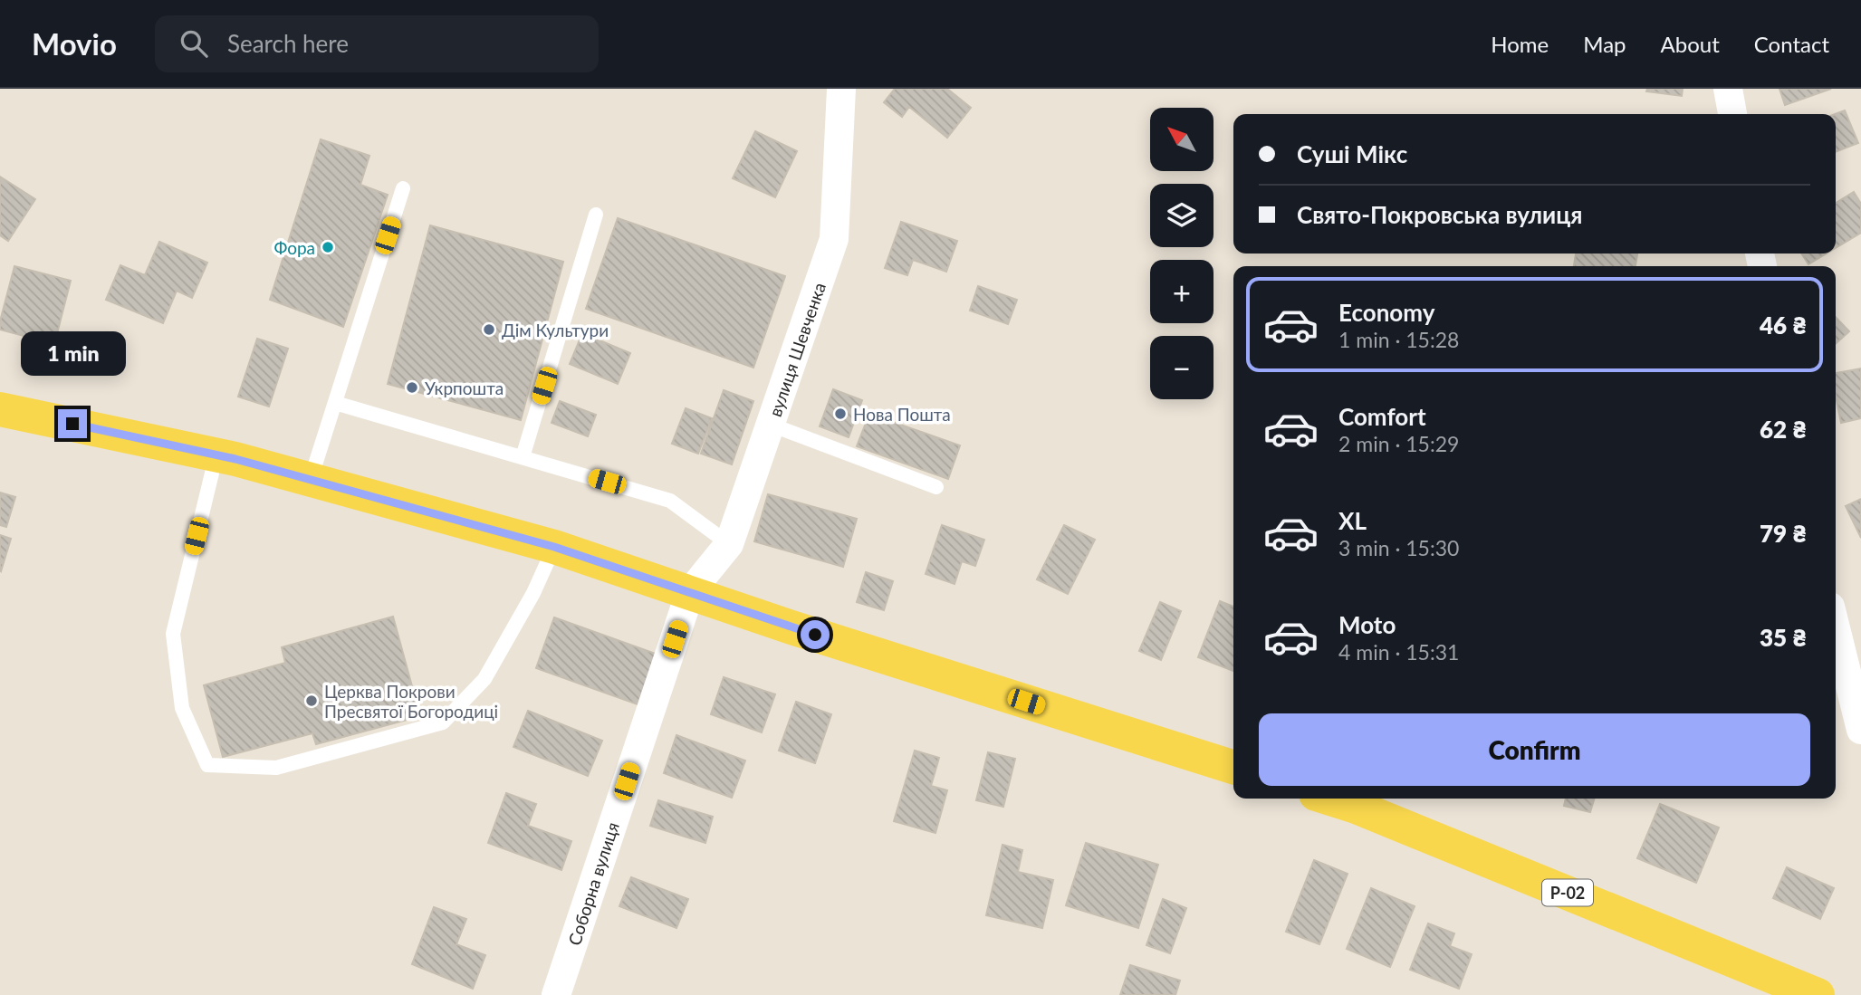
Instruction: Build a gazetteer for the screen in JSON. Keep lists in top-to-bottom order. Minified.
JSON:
{"streets":{"main road":["Р-02"],"street":["вулиця Шевченка","Соборна вулиця"]},"crossings":[["вулиця Шевченка","Соборна вулиця"]],"places":["Фора","Дім Культури","Укрпошта","Нова Пошта","Церква Покрови Пресвятої Богородиці"],"north":"top left","page":{"header":"Movio","search":"Search here","nav":["Home","Map","About","Contact"],"map_buttons":["+","−"],"banner":["Суші Мікс","Свято-Покровська вулиця"],"list":[{"name":"Economy","note":"1 min · 15:28","value":"46 ₴"},{"name":"Comfort","note":"2 min · 15:29","value":"62 ₴"},{"name":"XL","note":"3 min · 15:30","value":"79 ₴"},{"name":"Moto","note":"4 min · 15:31","value":"35 ₴"}],"bubble":"1 min","buttons":"Confirm"}}
